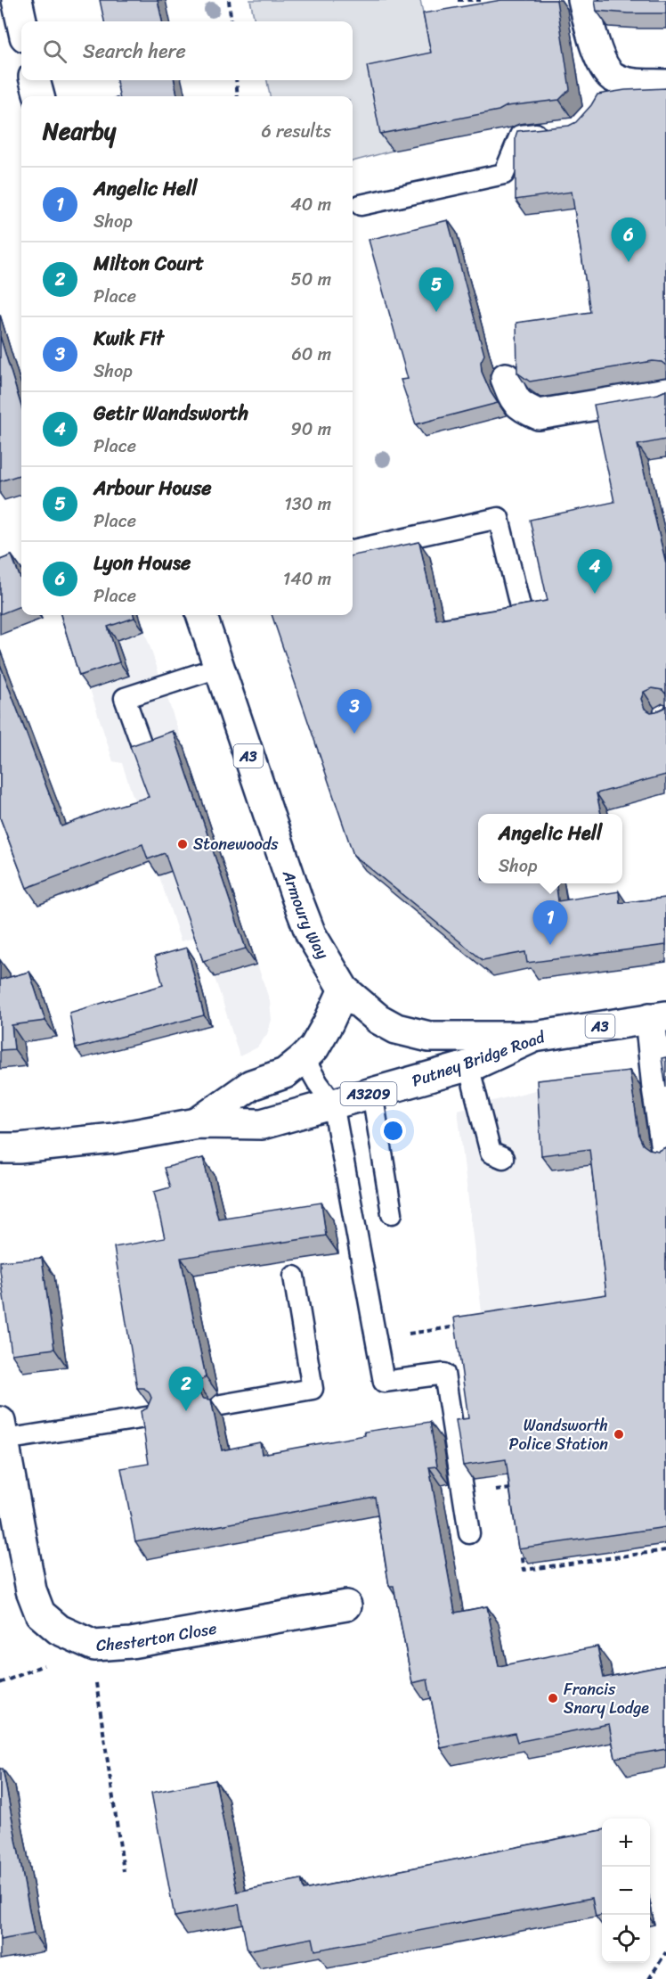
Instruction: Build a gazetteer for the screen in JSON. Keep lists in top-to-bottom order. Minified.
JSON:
{"streets":{"main road":["A3","Armoury Way","Putney Bridge Road","A3209","Chesterton Close"]},"crossings":[["Armoury Way","Putney Bridge Road"]],"places":["Stonewoods","Wandsworth Police Station","Francis Snary Lodge"],"page":{"search":"Search here","heading":["Nearby","6 results"],"list":[{"mark":"1","name":"Angelic Hell","note":"Shop","value":"40 m"},{"mark":"2","name":"Milton Court","note":"Place","value":"50 m"},{"mark":"3","name":"Kwik Fit","note":"Shop","value":"60 m"},{"mark":"4","name":"Getir Wandsworth","note":"Place","value":"90 m"},{"mark":"5","name":"Arbour House","note":"Place","value":"130 m"},{"mark":"6","name":"Lyon House","note":"Place","value":"140 m"}],"pins":["6","5","4","3","1","2"],"popup":["Angelic Hell","Shop"],"map_buttons":["+","−"]}}
